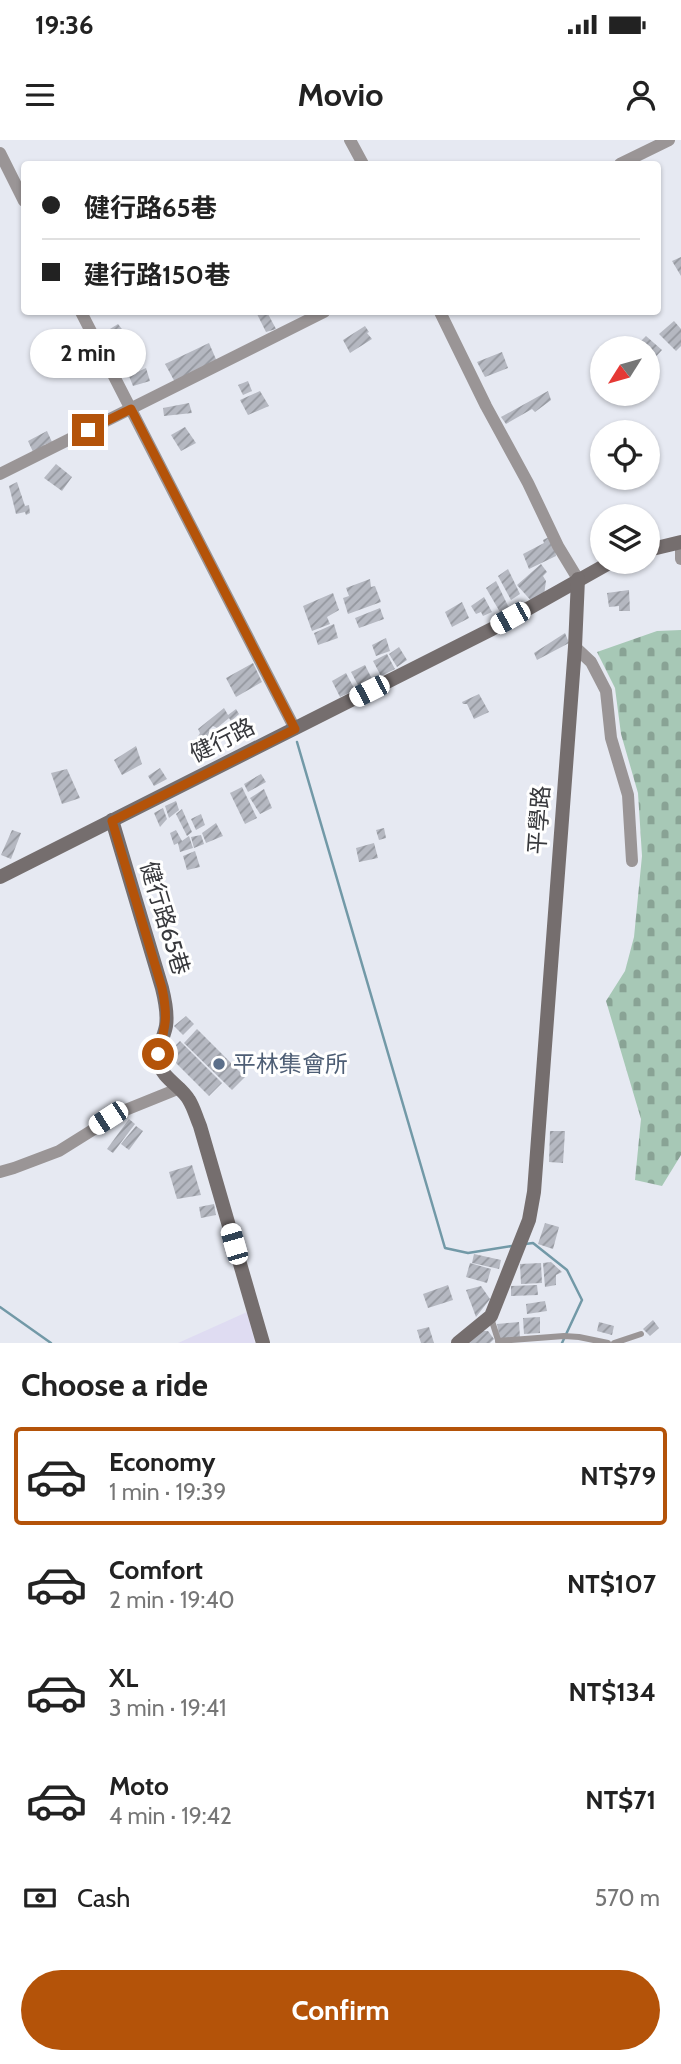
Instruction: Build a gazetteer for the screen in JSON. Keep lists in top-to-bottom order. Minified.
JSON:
{"streets":{"street":["健行路","平學路","健行路65巷"]},"crossings":[["健行路","平學路"],["健行路","健行路65巷"]],"places":["平林集會所"],"north":"bottom left","page":{"status":"19:36","header":"Movio","banner":["健行路65巷","建行路150巷"],"bubble":"2 min","heading":"Choose a ride","list":[{"name":"Economy","note":"1 min · 19:39","value":"NT$79"},{"name":"Comfort","note":"2 min · 19:40","value":"NT$107"},{"name":"XL","note":"3 min · 19:41","value":"NT$134"},{"name":"Moto","note":"4 min · 19:42","value":"NT$71"}],"pay":["Cash","570 m"],"buttons":"Confirm"}}
